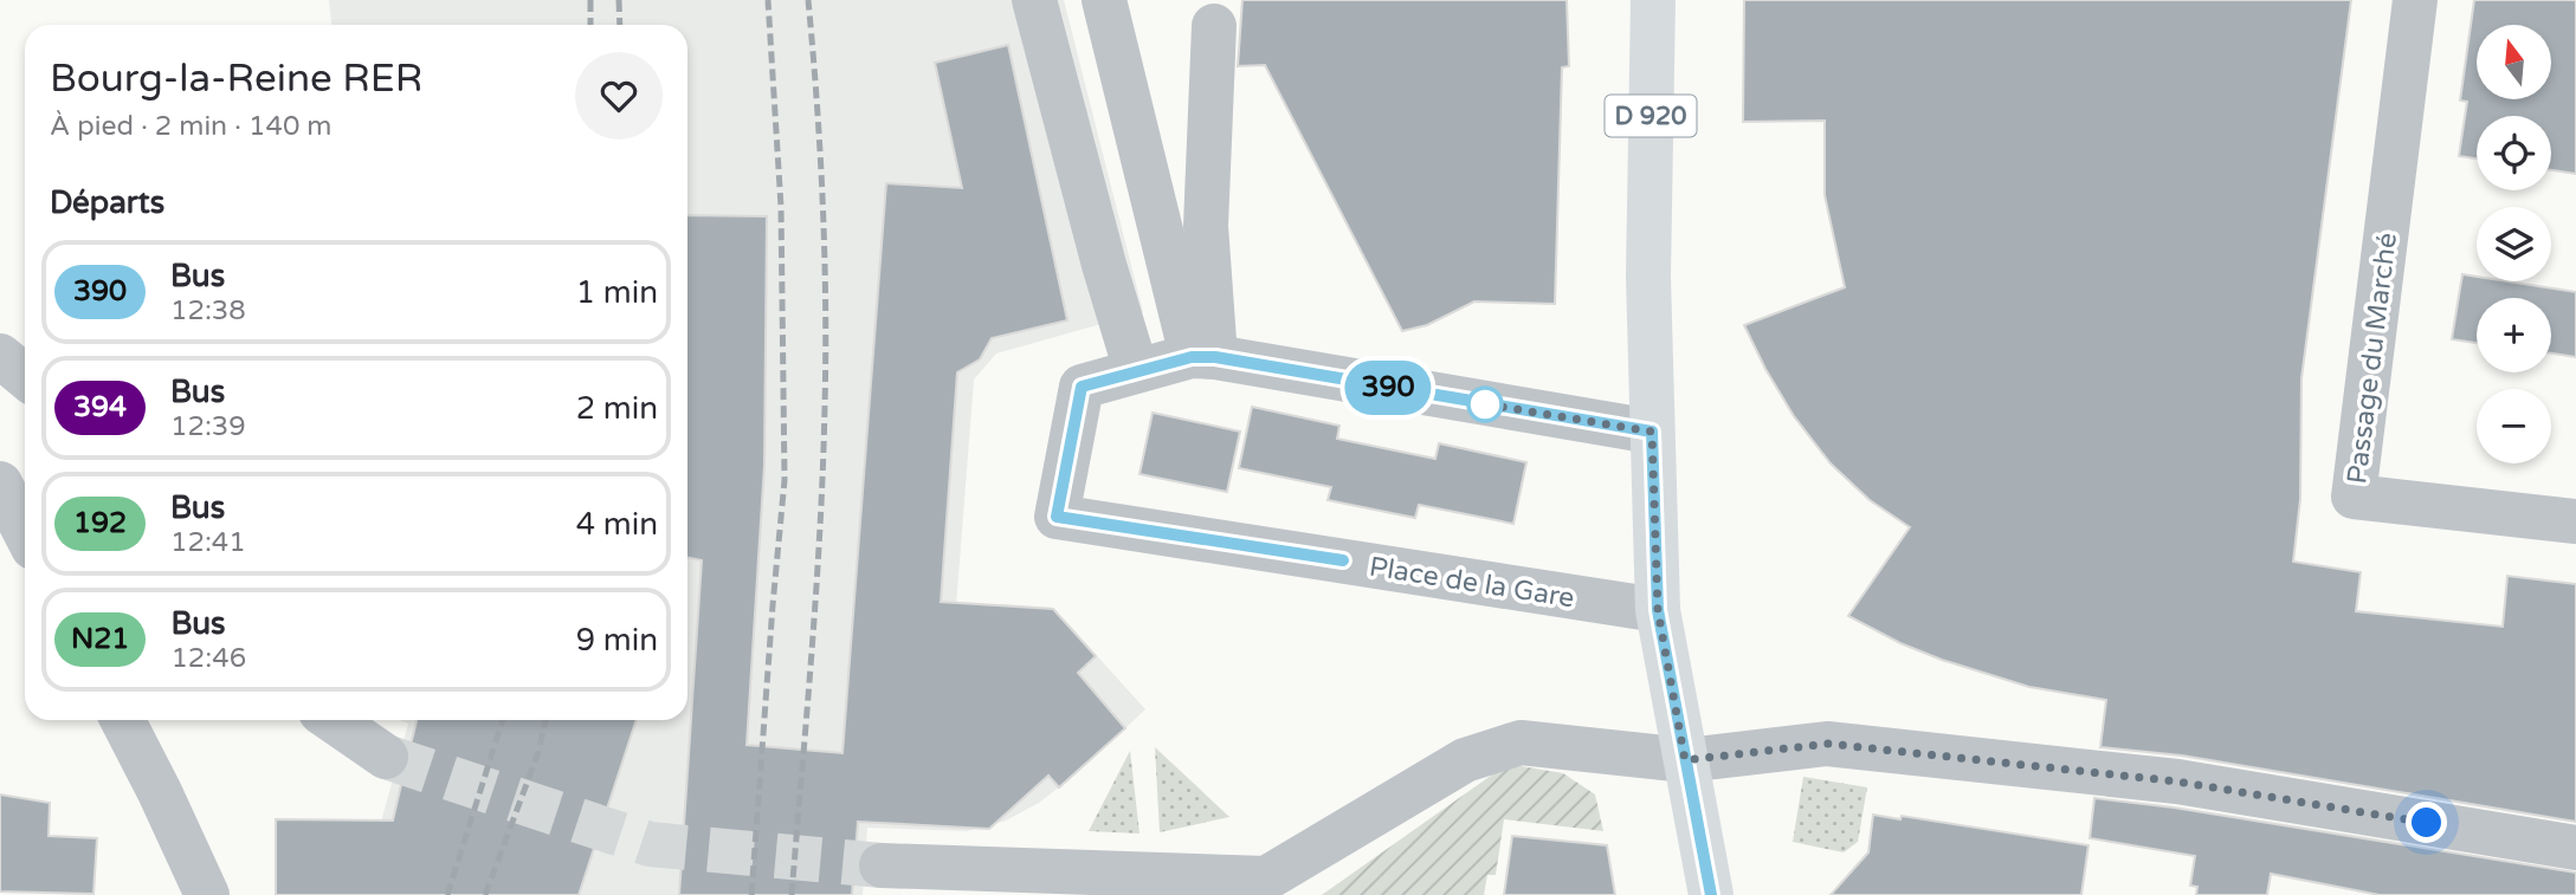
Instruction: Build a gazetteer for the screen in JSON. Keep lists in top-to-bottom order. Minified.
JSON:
{"streets":{"main road":["D 920"],"street":["Passage du Marché","Place de la Gare"]},"crossings":[["D 920","Place de la Gare"]],"lines":["bus line 390"],"north":"top","page":{"on_map":"390","map_buttons":["+","−"],"heading":[["Bourg-la-Reine RER","À pied · 2 min · 140 m"],"Départs"],"list":[{"mark":"390","name":"Bus","note":"12:38","value":"1 min"},{"mark":"394","name":"Bus","note":"12:39","value":"2 min"},{"mark":"192","name":"Bus","note":"12:41","value":"4 min"},{"mark":"N21","name":"Bus","note":"12:46","value":"9 min"}]}}
